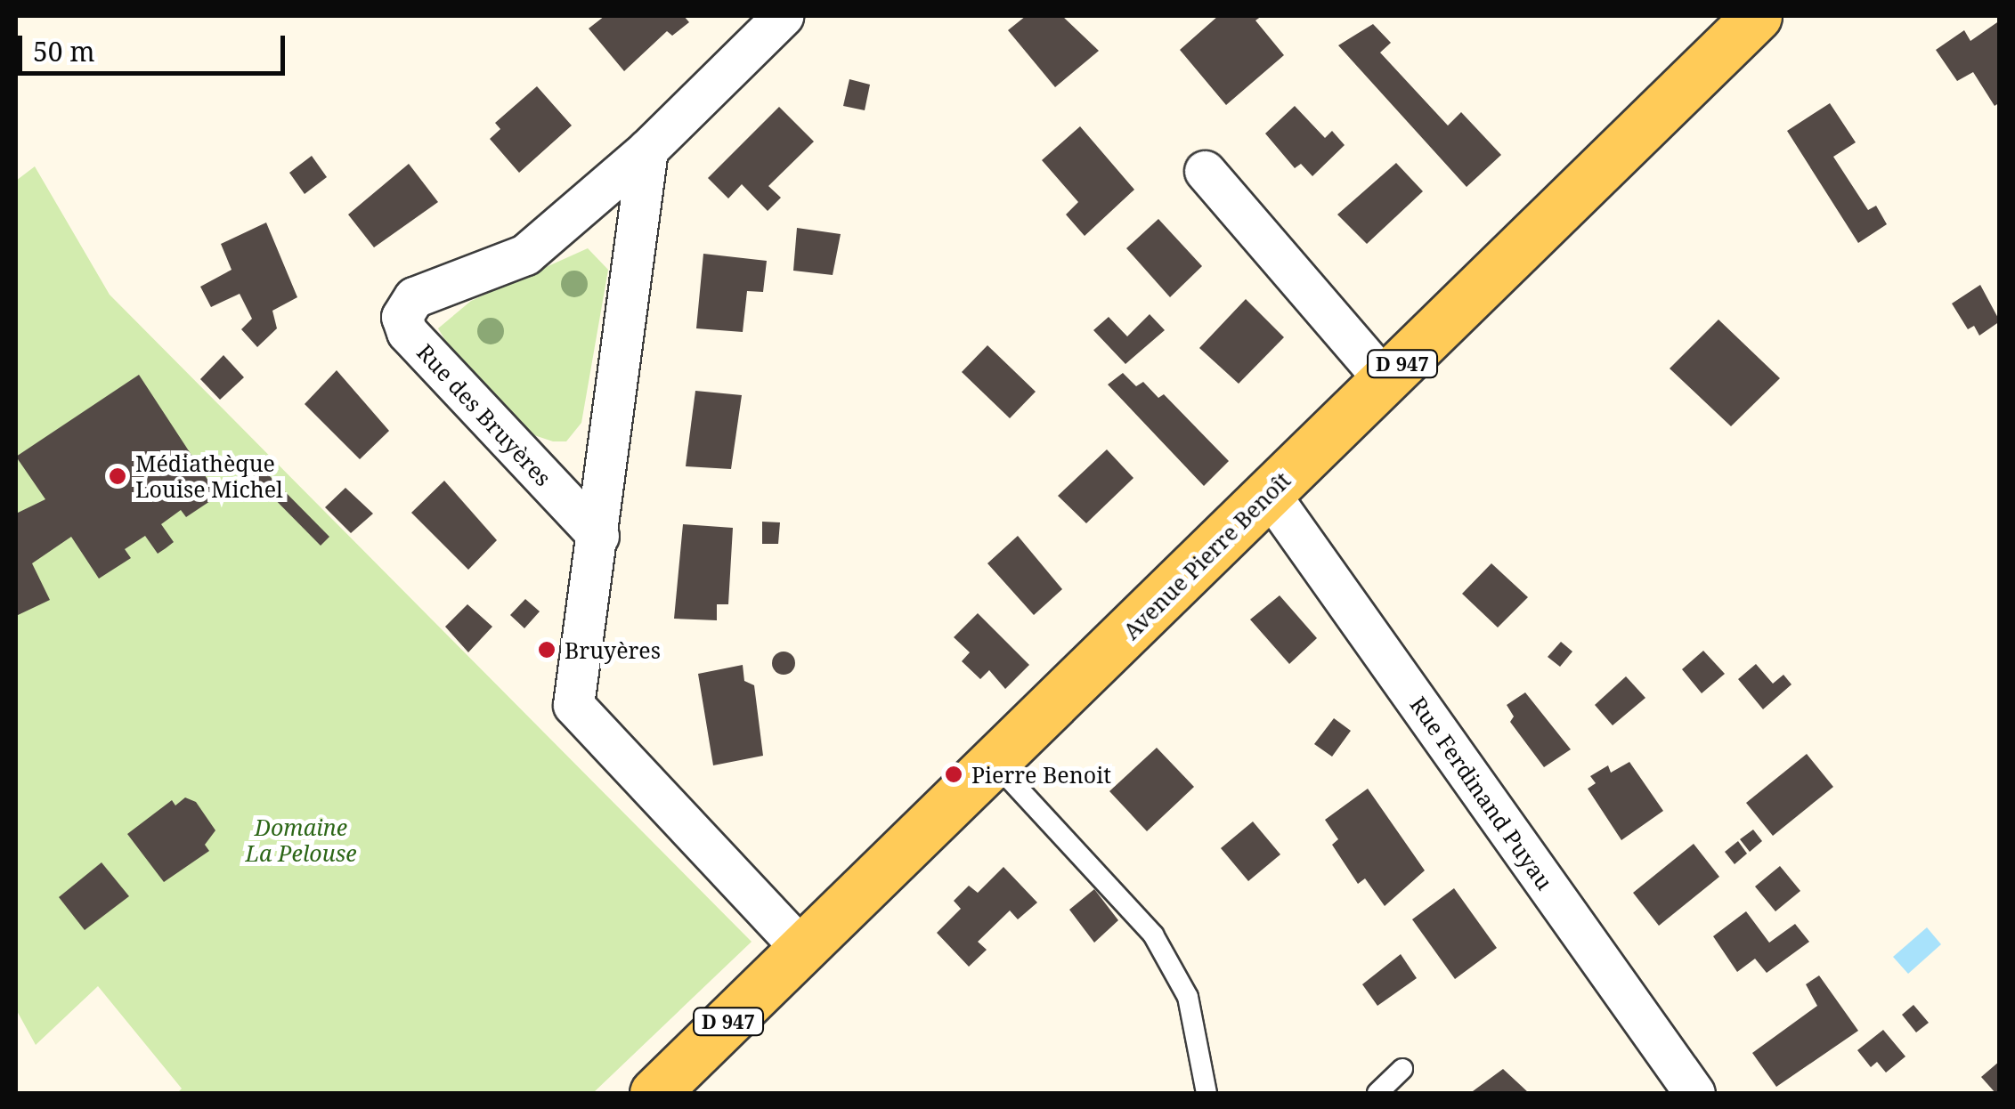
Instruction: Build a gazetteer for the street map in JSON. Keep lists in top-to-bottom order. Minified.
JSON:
{"streets":{"main road":["D 947","Avenue Pierre Benoît"],"street":["Rue des Bruyères","Rue Ferdinand Puyau"]},"crossings":[["Avenue Pierre Benoît","Rue Ferdinand Puyau"]],"parks":["Domaine La Pelouse"],"places":["Médiathèque Louise Michel","Bruyères","Pierre Benoit"],"scale_bar":"50 m"}
